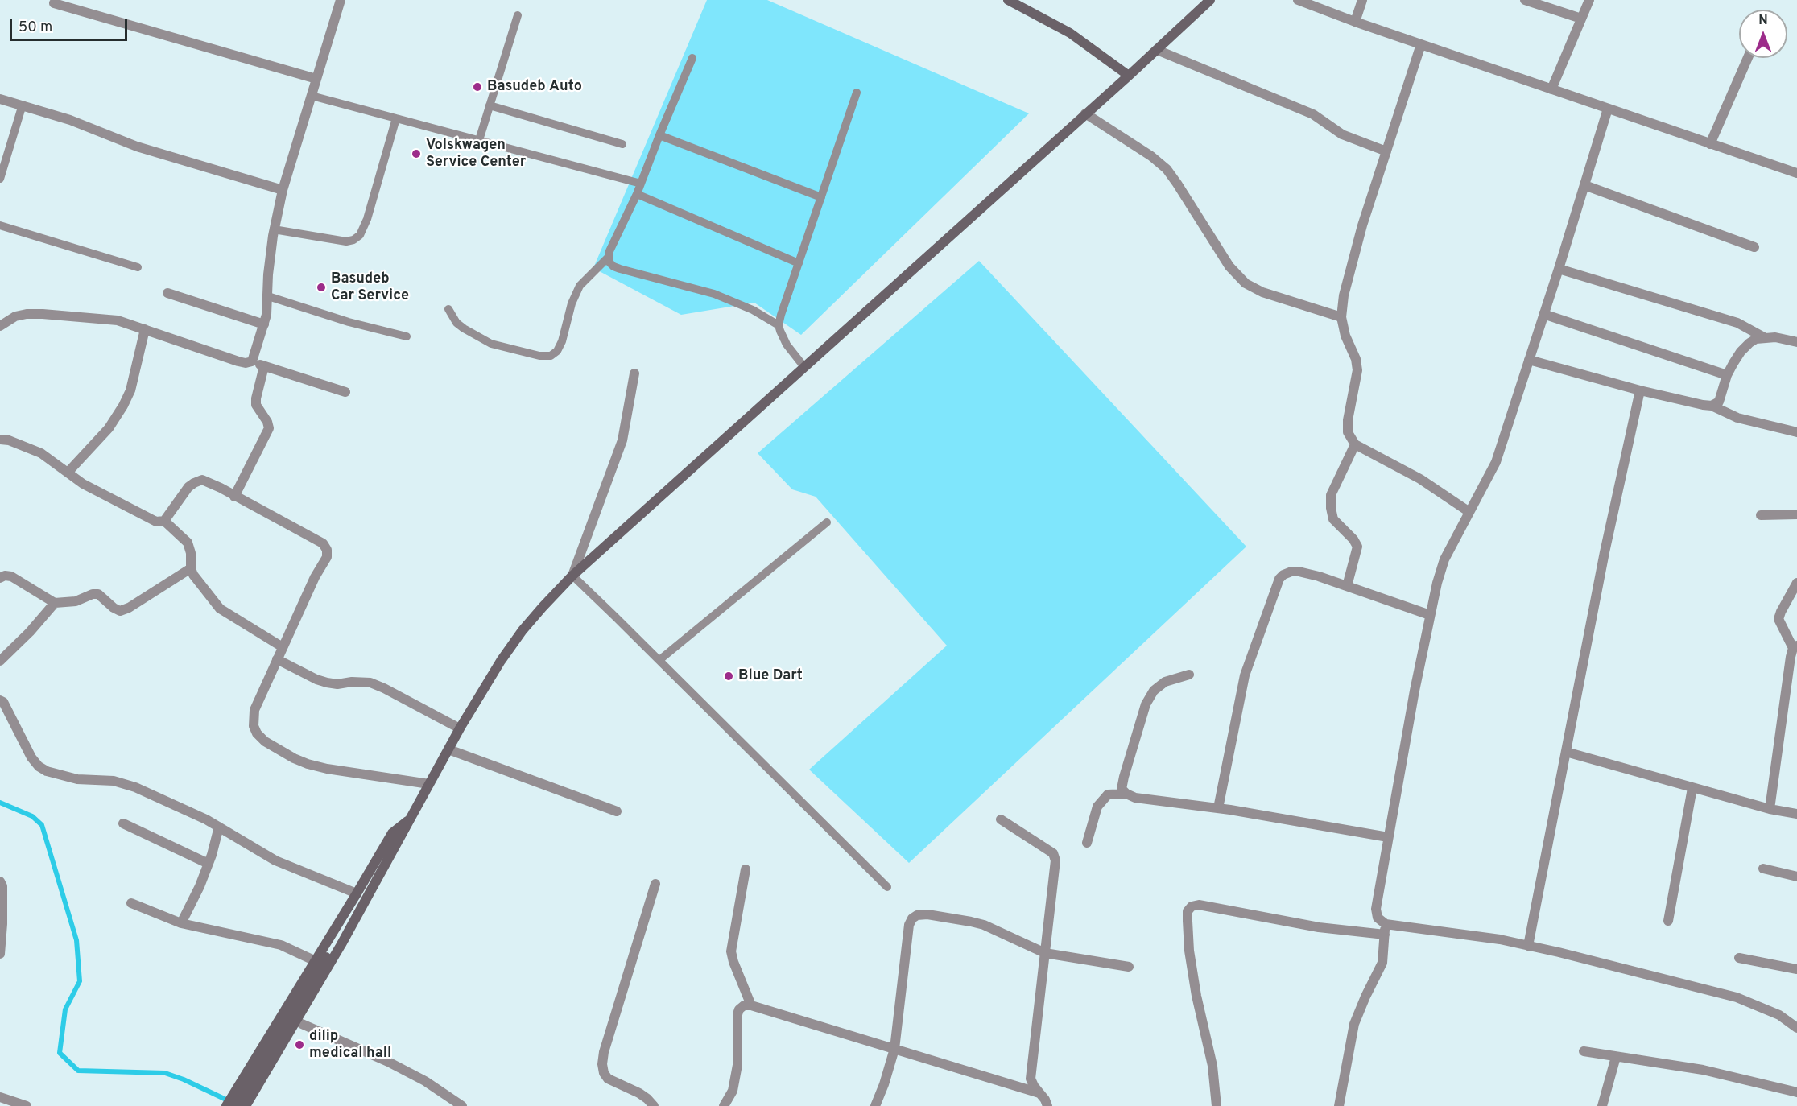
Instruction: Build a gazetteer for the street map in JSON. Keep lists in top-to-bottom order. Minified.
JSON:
{"places":["Basudeb Auto","Volskwagen Service Center","Basudeb Car Service","Blue Dart","dilip medical hall"],"scale_bar":"50 m","north":"top"}
